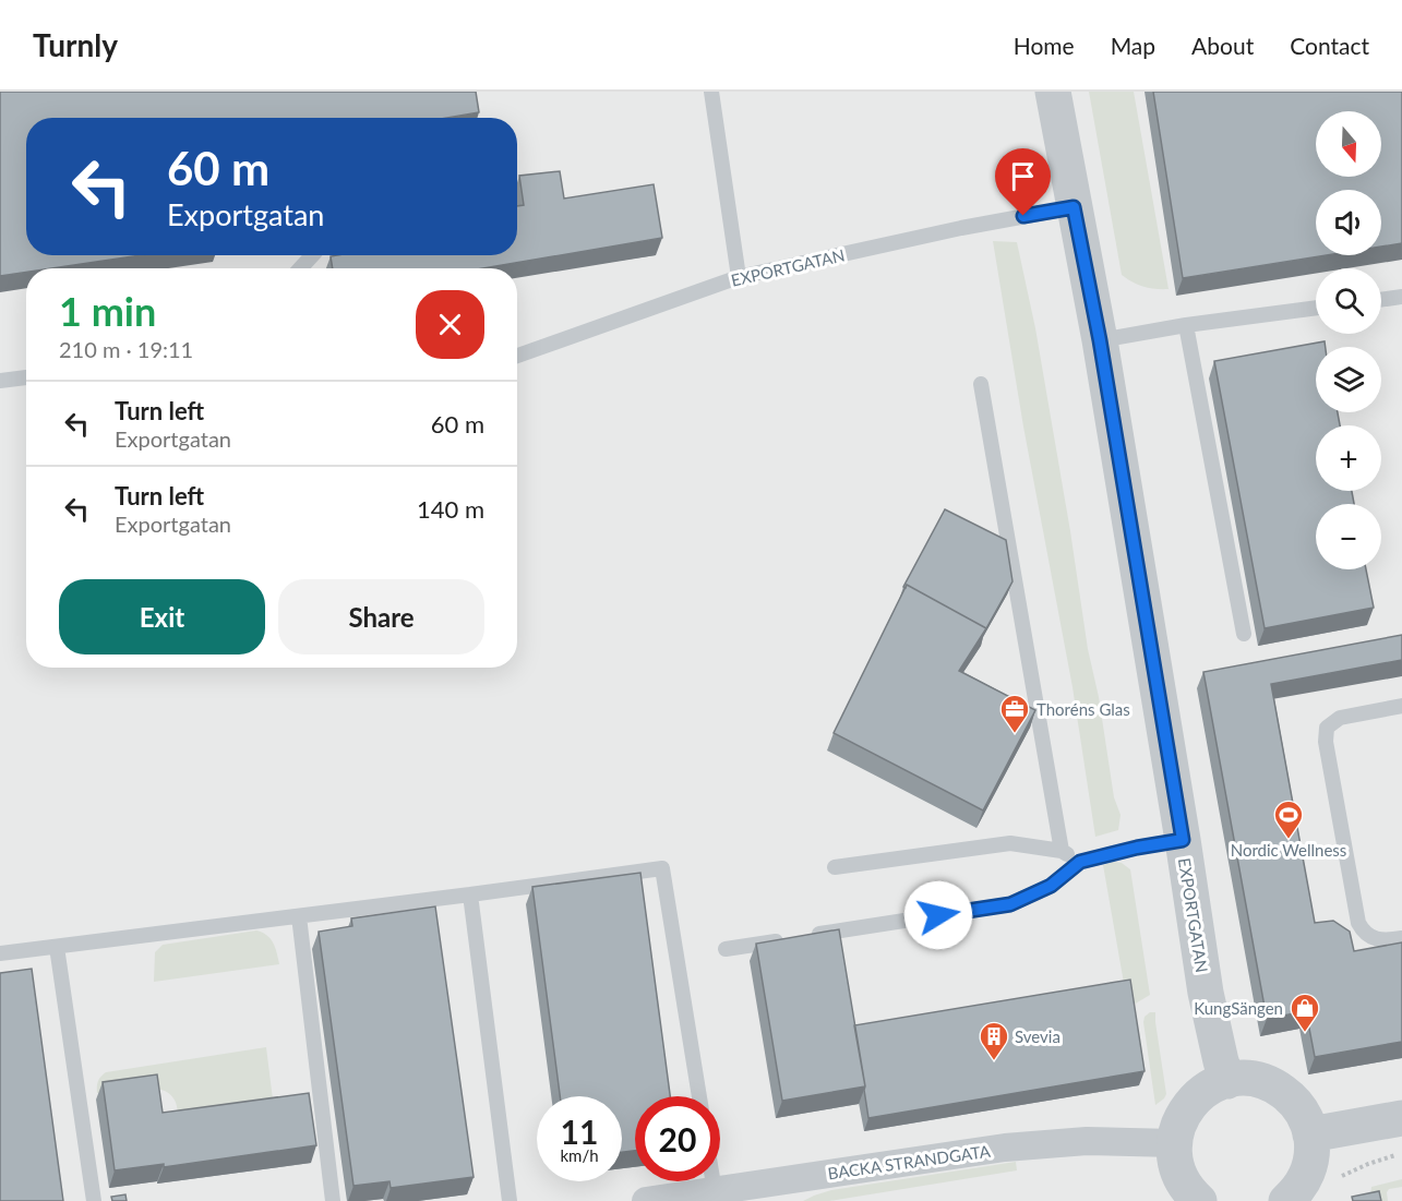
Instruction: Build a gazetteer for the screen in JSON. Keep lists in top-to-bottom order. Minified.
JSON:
{"streets":{"street":["EXPORTGATAN","BACKA STRANDGATA"]},"places":{"office":["Thoréns Glas"],"sports":["Nordic Wellness"],"shop":["KungSängen"],"building":["Svevia"]},"north":"bottom","page":{"header":"Turnly","nav":["Home","Map","About","Contact"],"map_buttons":["+","−"],"turn":["60 m","Exportgatan"],"heading":["1 min","210 m · 19:11"],"list":[{"name":"Turn left","note":"Exportgatan","value":"60 m"},{"name":"Turn left","note":"Exportgatan","value":"140 m"}],"buttons":["Exit","Share"],"speed":"11 km/h","limit":"20"}}
